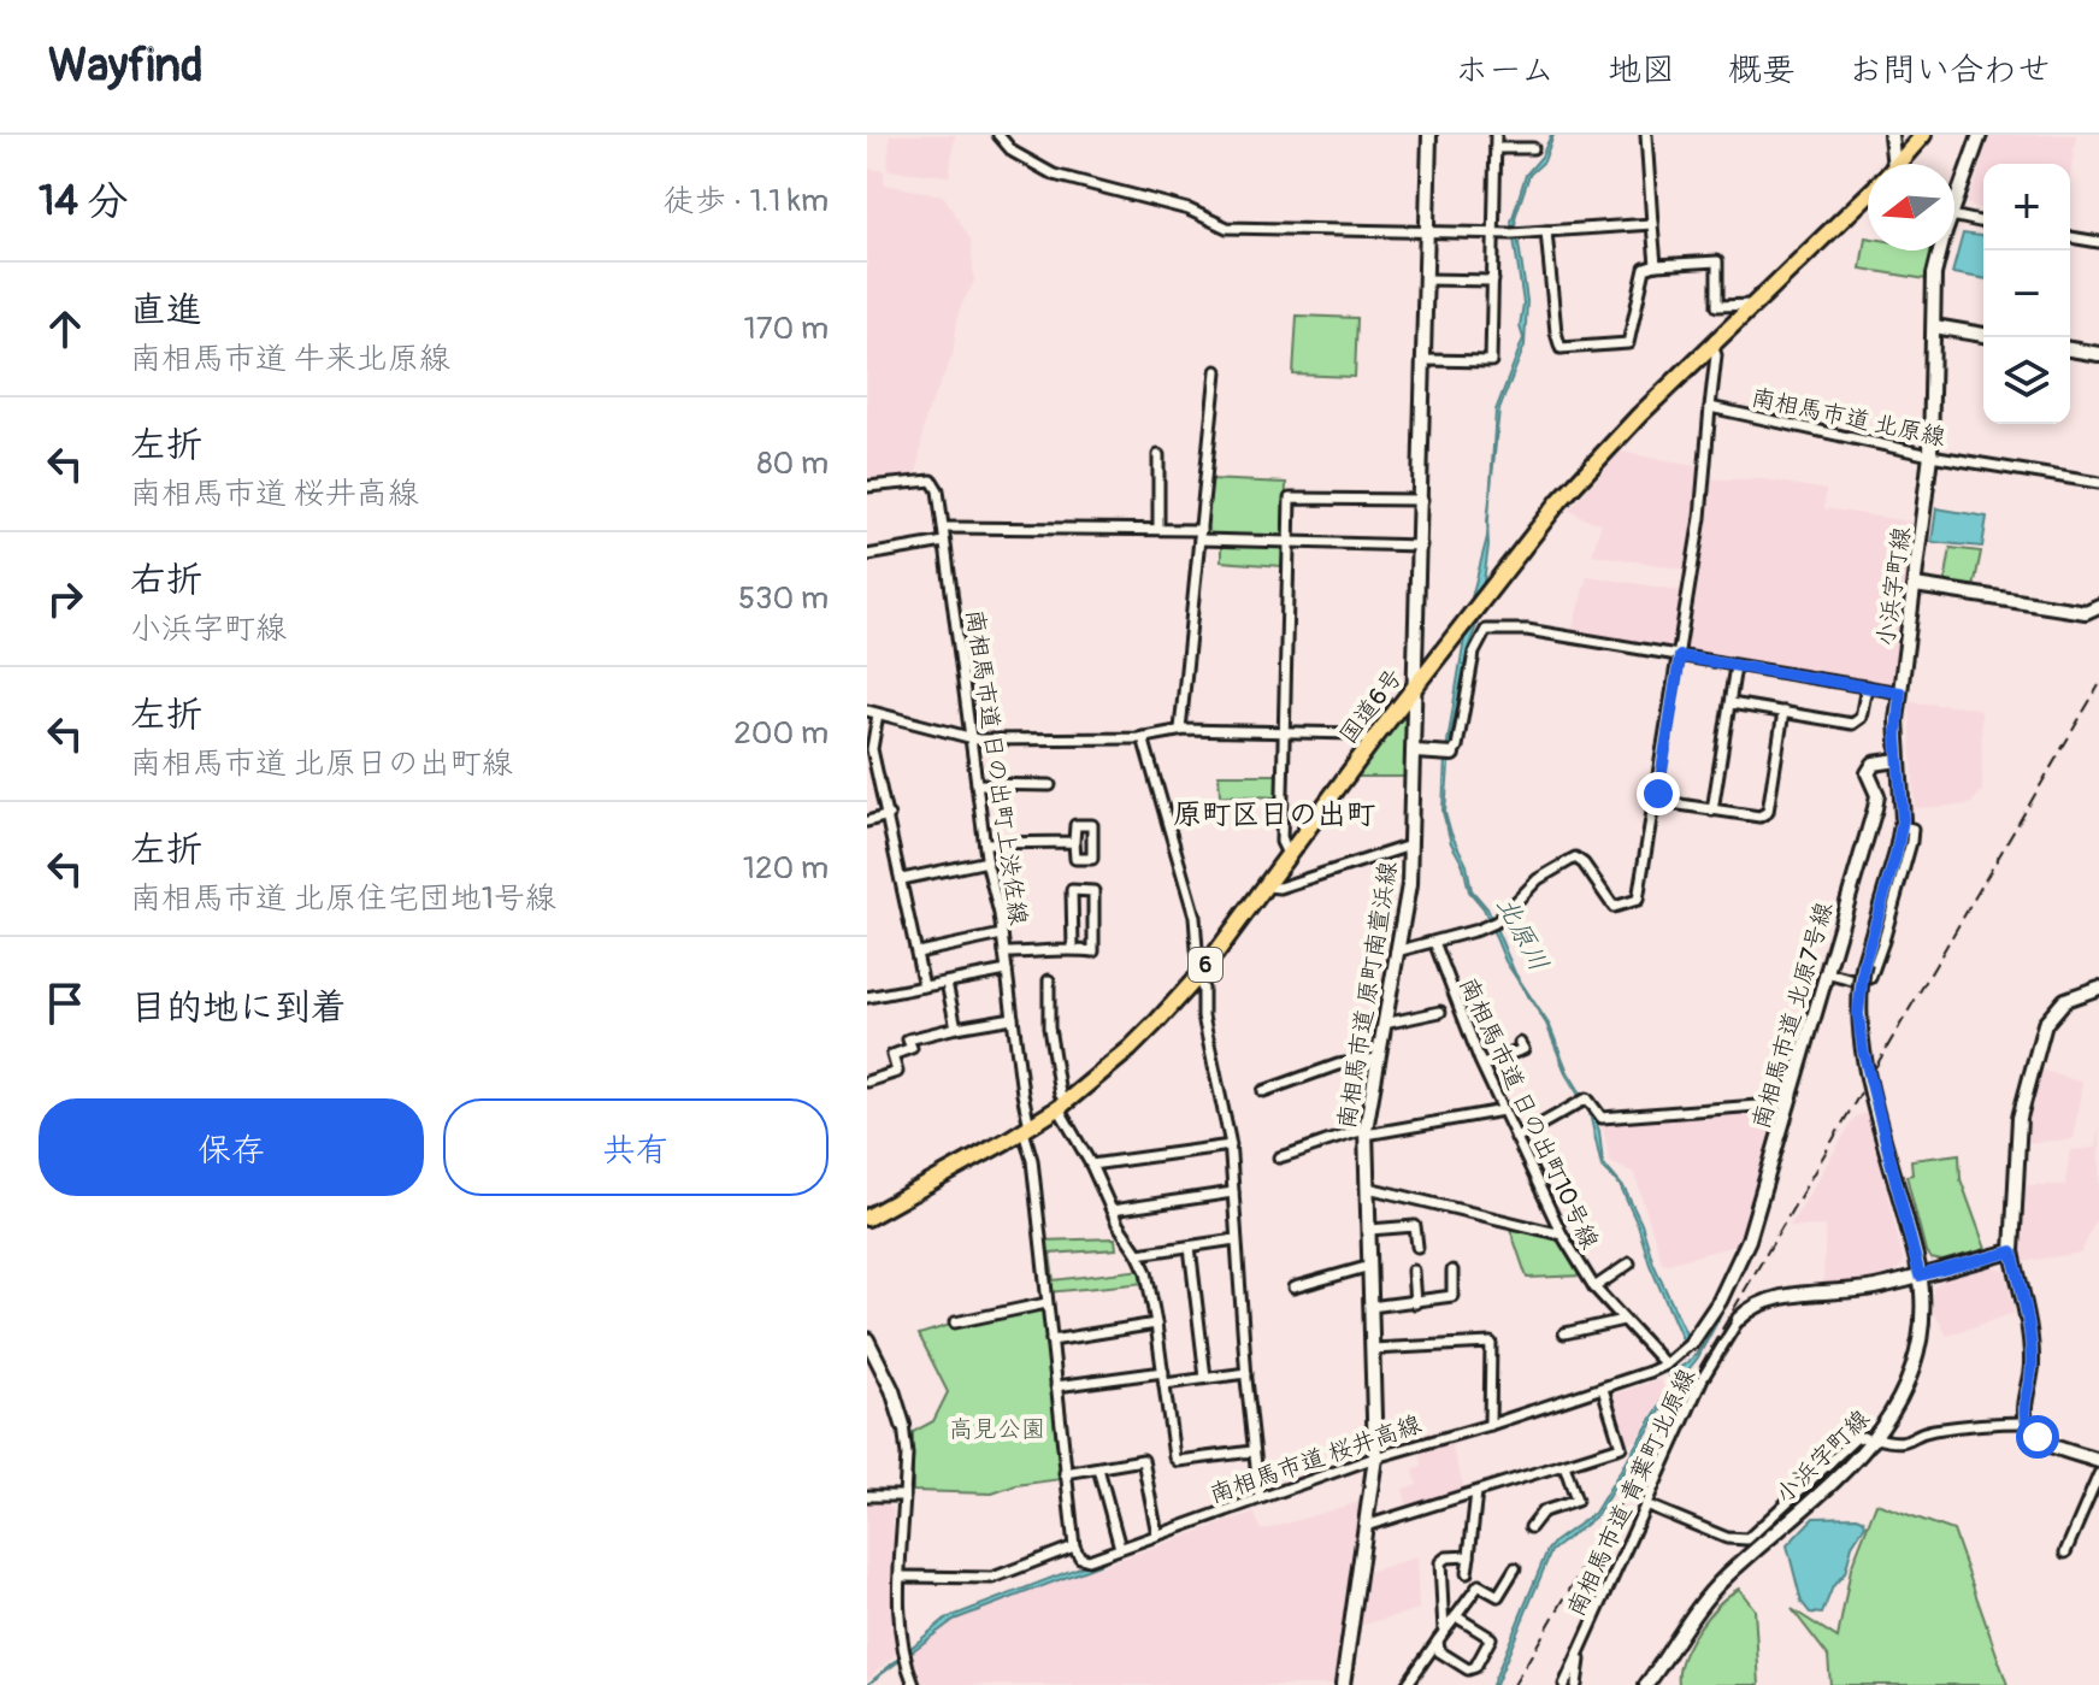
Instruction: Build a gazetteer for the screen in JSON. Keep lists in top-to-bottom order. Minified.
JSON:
{"streets":{"highway":["国道6号","6"],"street":["南相馬市道 北原線","小浜字町線","南相馬市道 日の出町上渋佐線","南相馬市道 原町南萱浜線","南相馬市道 北原7号線","南相馬市道 日の出町10号線","南相馬市道 桜井高線","南相馬市道 青葉町北原線"]},"crossings":[["南相馬市道 北原線","小浜字町線"],["小浜字町線","南相馬市道 北原7号線"],["国道6号","南相馬市道 日の出町上渋佐線"],["国道6号","南相馬市道 原町南萱浜線"],["南相馬市道 日の出町上渋佐線","南相馬市道 桜井高線"],["南相馬市道 原町南萱浜線","南相馬市道 桜井高線"],["南相馬市道 北原7号線","南相馬市道 桜井高線"],["南相馬市道 日の出町10号線","南相馬市道 桜井高線"]],"districts":["原町区日の出町"],"water":["北原川"],"parks":["高見公園"],"north":"left","page":{"header":"Wayfind","nav":["ホーム","地図","概要","お問い合わせ"],"heading":["14 分","徒歩 · 1.1 km"],"map_buttons":["+","−"],"list":[["直進","南相馬市道 牛来北原線","170 m"],["左折","南相馬市道 桜井高線","80 m"],["右折","小浜字町線","530 m"],["左折","南相馬市道 北原日の出町線","200 m"],["左折","南相馬市道 北原住宅団地1号線","120 m"],"目的地に到着"],"buttons":["保存","共有"]}}
